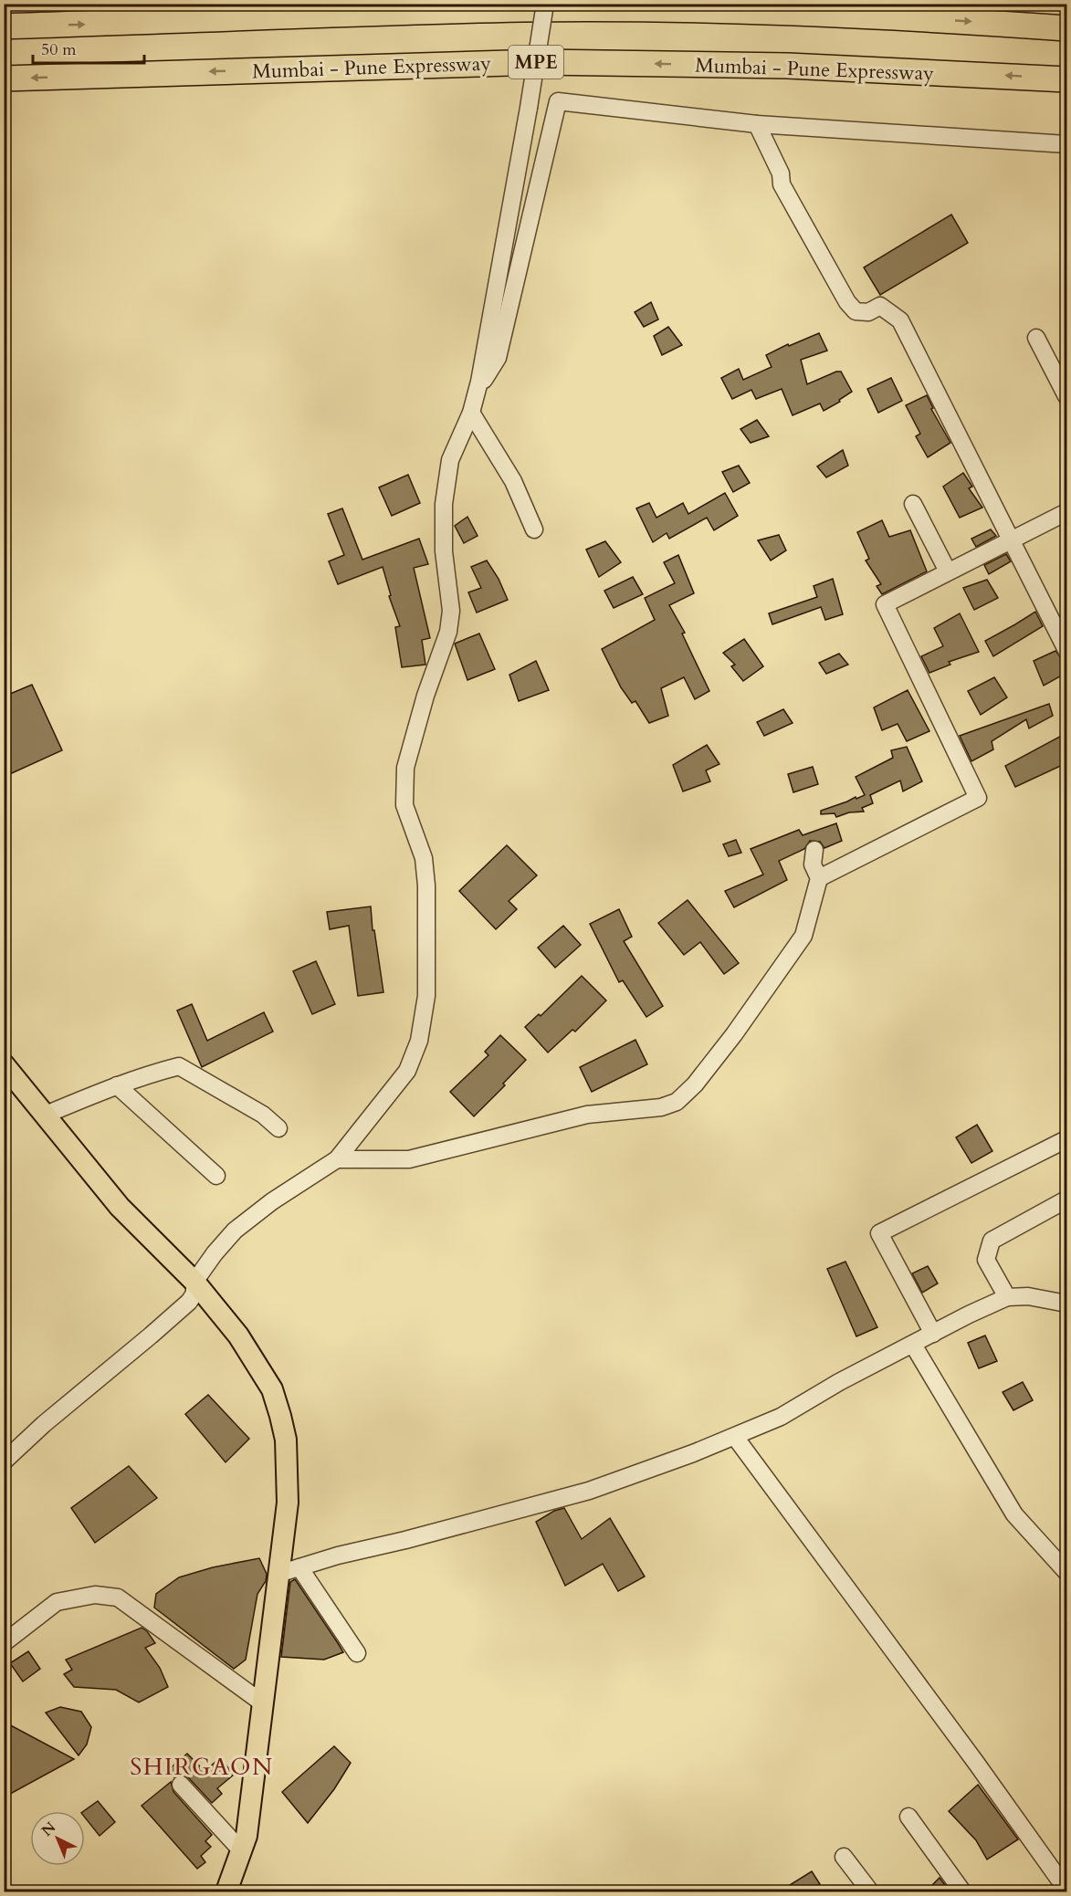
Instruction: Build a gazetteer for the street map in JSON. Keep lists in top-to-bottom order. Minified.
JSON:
{"streets":{"highway":["MPE","Mumbai - Pune Expressway"]},"districts":["SHIRGAON"],"scale_bar":"50 m","north":"top left"}
